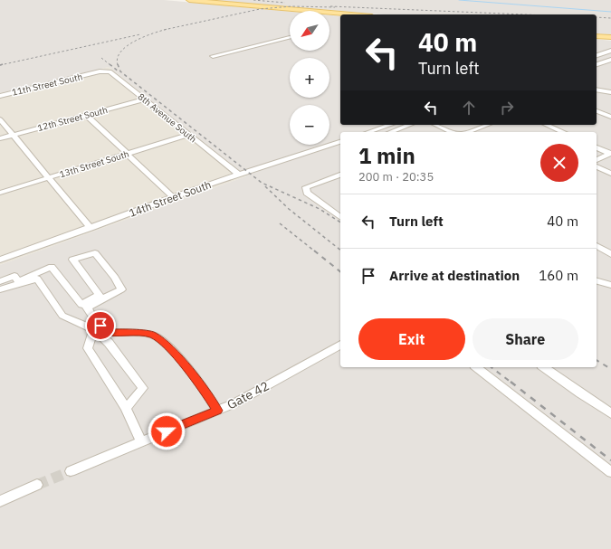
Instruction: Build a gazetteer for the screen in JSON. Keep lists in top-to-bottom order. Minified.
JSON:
{"streets":{"street":["11th Street South","8th Avenue South","12th Street South","13th Street South","14th Street South","Gate 42"]},"crossings":[["11th Street South","8th Avenue South"],["8th Avenue South","12th Street South"],["8th Avenue South","13th Street South"],["8th Avenue South","14th Street South"]],"north":"bottom left","page":{"map_buttons":["+","−"],"turn":["40 m","Turn left"],"heading":["1 min","200 m · 20:35"],"list":[{"name":"Turn left","value":"40 m"},{"name":"Arrive at destination","value":"160 m"}],"buttons":["Exit","Share"]}}
